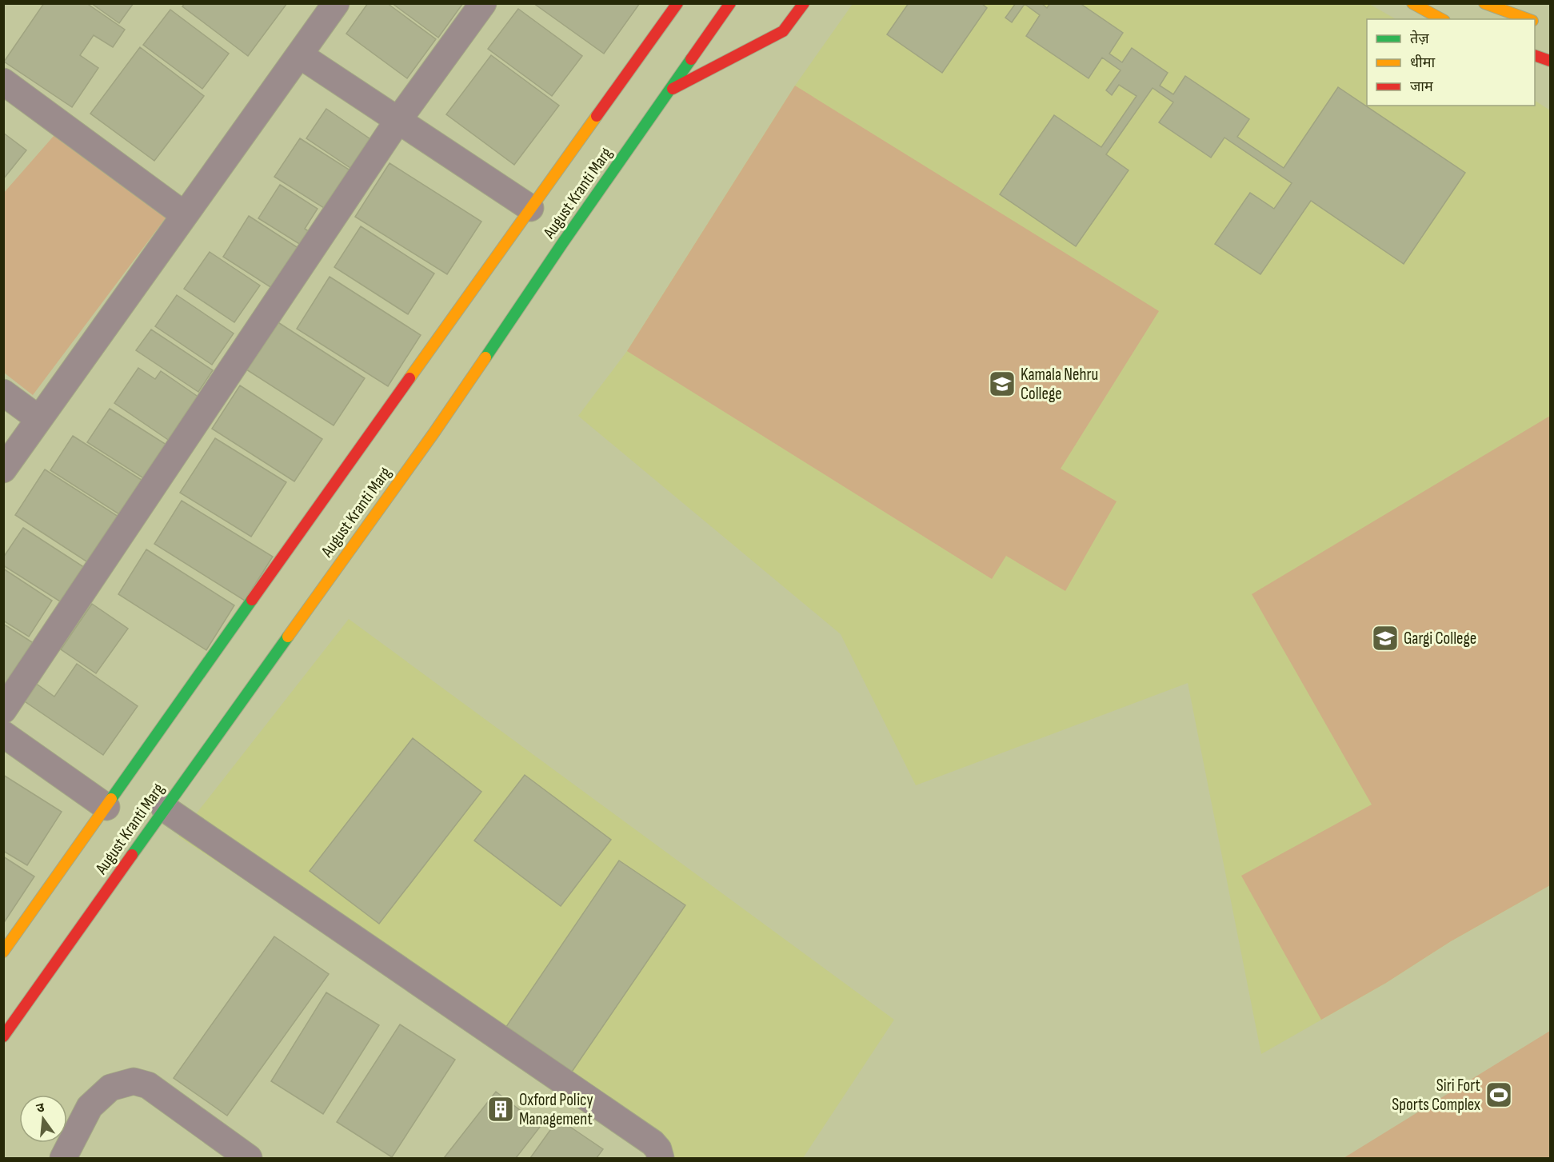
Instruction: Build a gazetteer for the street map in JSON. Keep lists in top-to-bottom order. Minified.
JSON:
{"streets":{"main road":["August Kranti Marg"]},"places":{"school or university":["Kamala Nehru College","Gargi College"],"sports":["Siri Fort Sports Complex"],"building":["Oxford Policy Management"]},"legend":["तेज़","धीमा","जाम"],"north":"top"}
